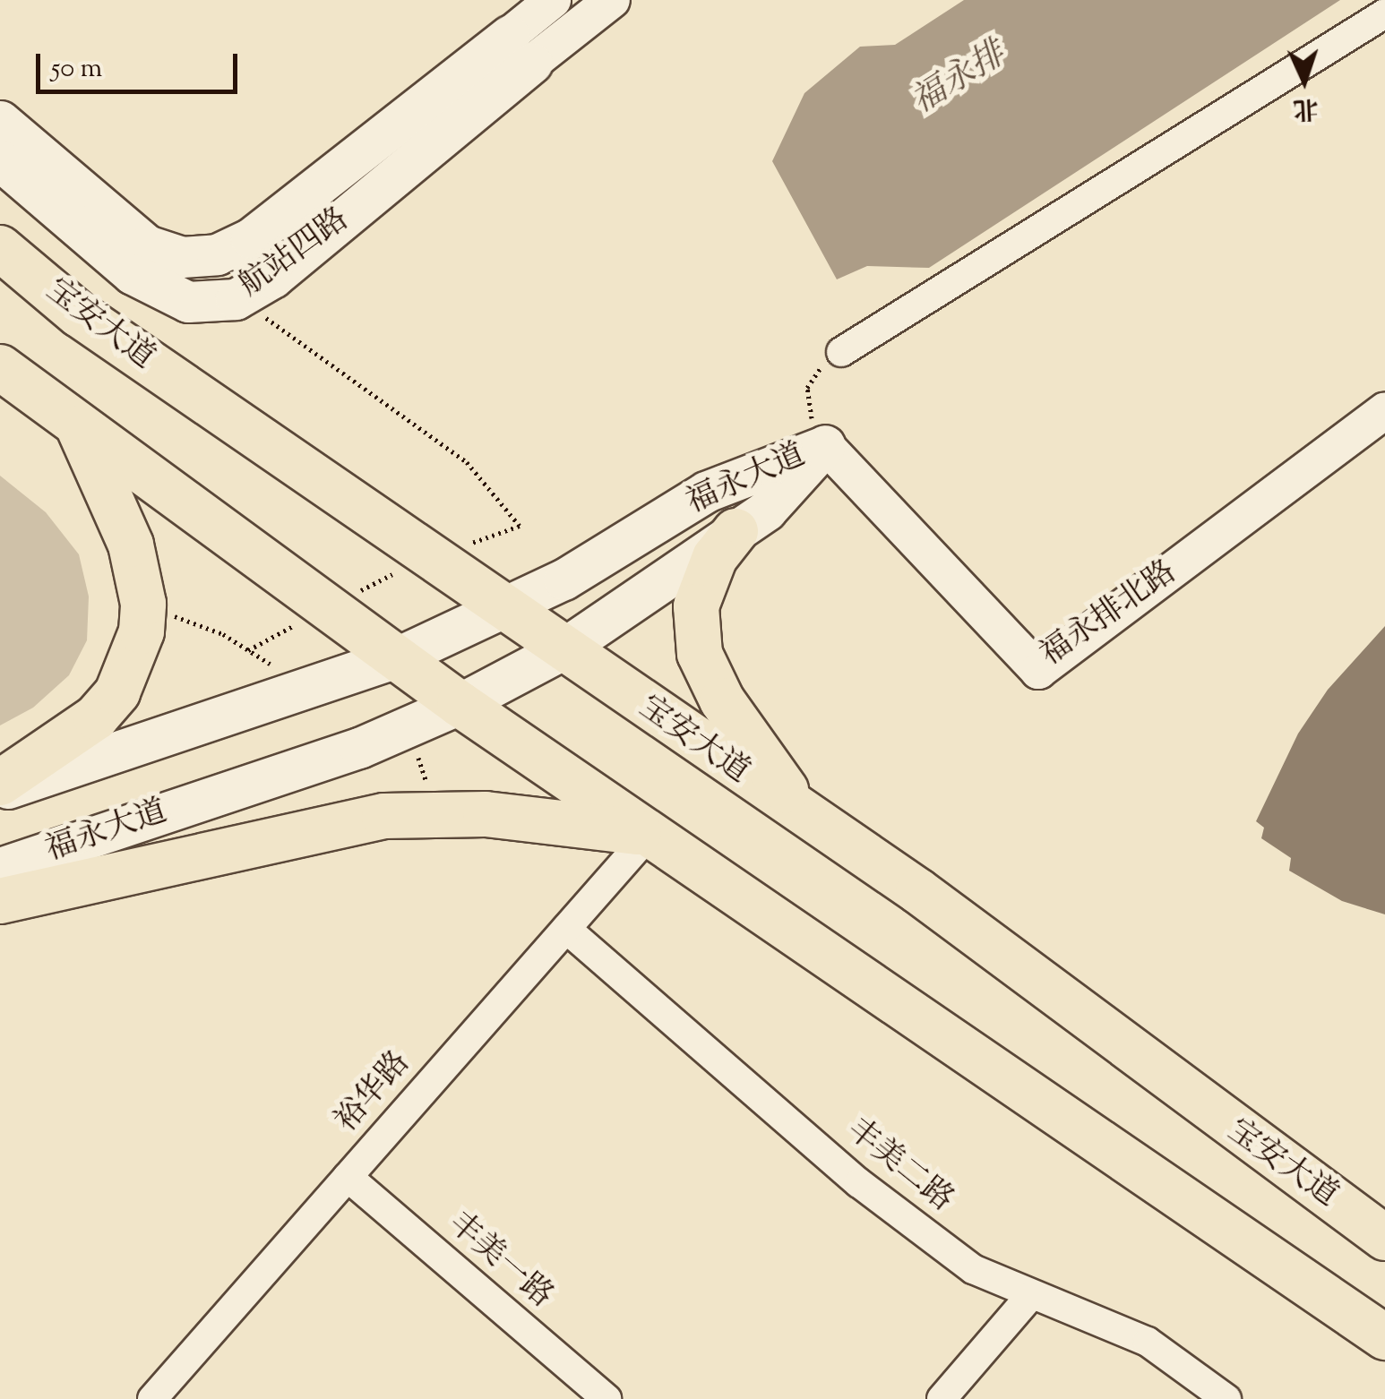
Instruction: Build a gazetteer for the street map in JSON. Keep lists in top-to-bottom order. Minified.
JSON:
{"streets":{"main road":["航站四路","宝安大道","福永大道"],"street":["福永排北路","裕华路","丰美二路","丰美一路"]},"crossings":[["宝安大道","福永大道"],["福永大道","福永排北路"],["裕华路","丰美二路"],["裕华路","丰美一路"]],"water":["福永排"],"scale_bar":"50 m","north":"bottom"}
